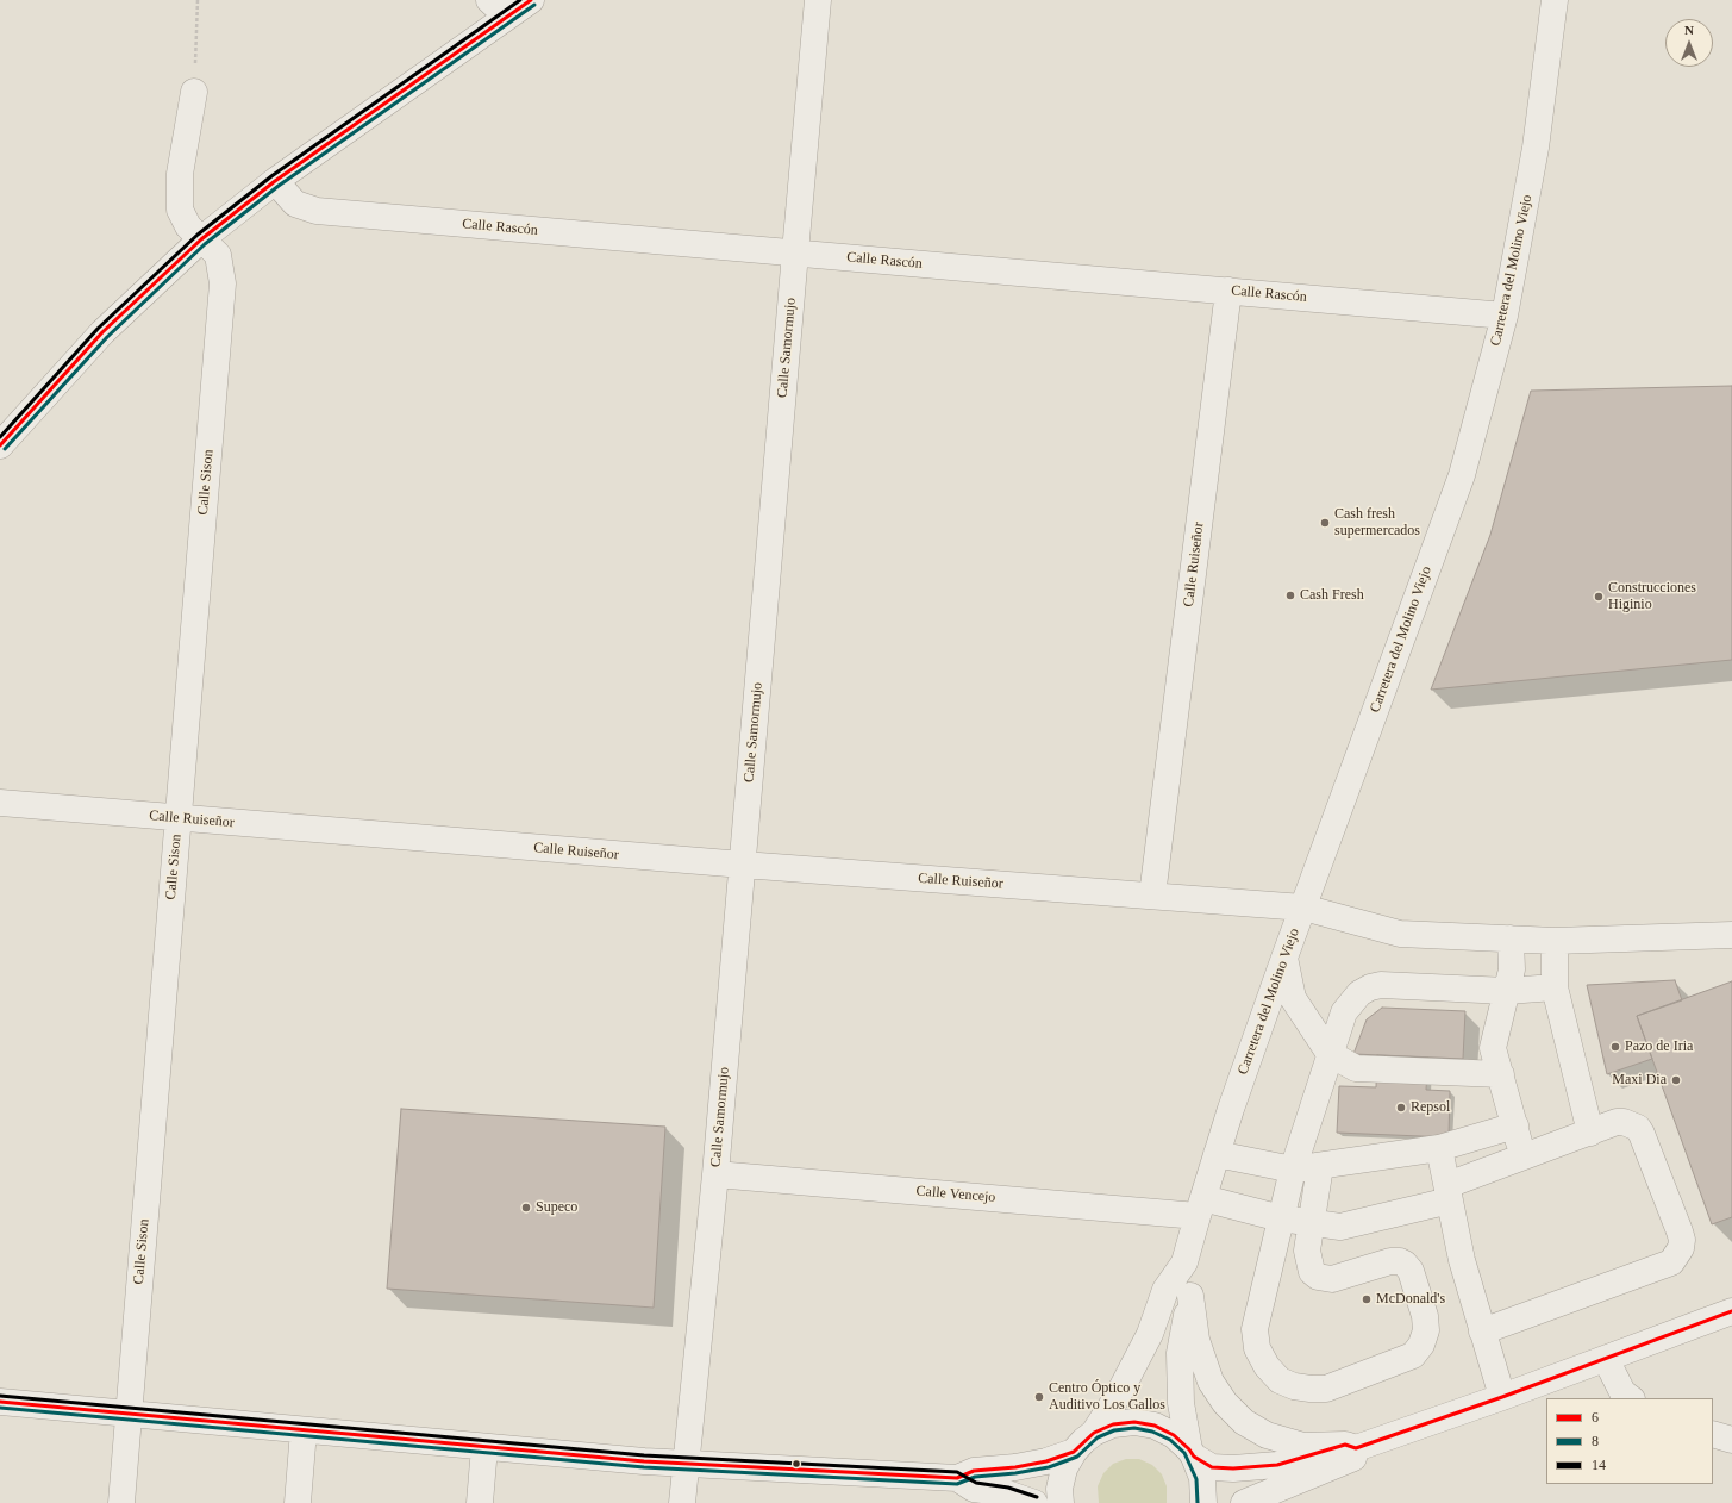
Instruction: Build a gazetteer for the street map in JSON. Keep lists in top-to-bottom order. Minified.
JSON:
{"streets":{"street":["Calle Rascón","Carretera del Molino Viejo","Calle Samormujo","Calle Sison","Calle Ruiseñor","Calle Vencejo"]},"crossings":[["Calle Rascón","Carretera del Molino Viejo"],["Calle Rascón","Calle Samormujo"],["Calle Rascón","Calle Ruiseñor"],["Carretera del Molino Viejo","Calle Ruiseñor"],["Carretera del Molino Viejo","Calle Vencejo"],["Calle Samormujo","Calle Ruiseñor"],["Calle Samormujo","Calle Vencejo"],["Calle Sison","Calle Ruiseñor"]],"places":["Cash fresh supermercados","Cash Fresh","Construcciones Higinio","Pazo de Iria","Maxi Dia","Repsol","Supeco","McDonald's","Centro Óptico y Auditivo Los Gallos"],"lines":["transit line 6","transit line 14","transit line 8"],"legend":["6","8","14"],"north":"top"}
